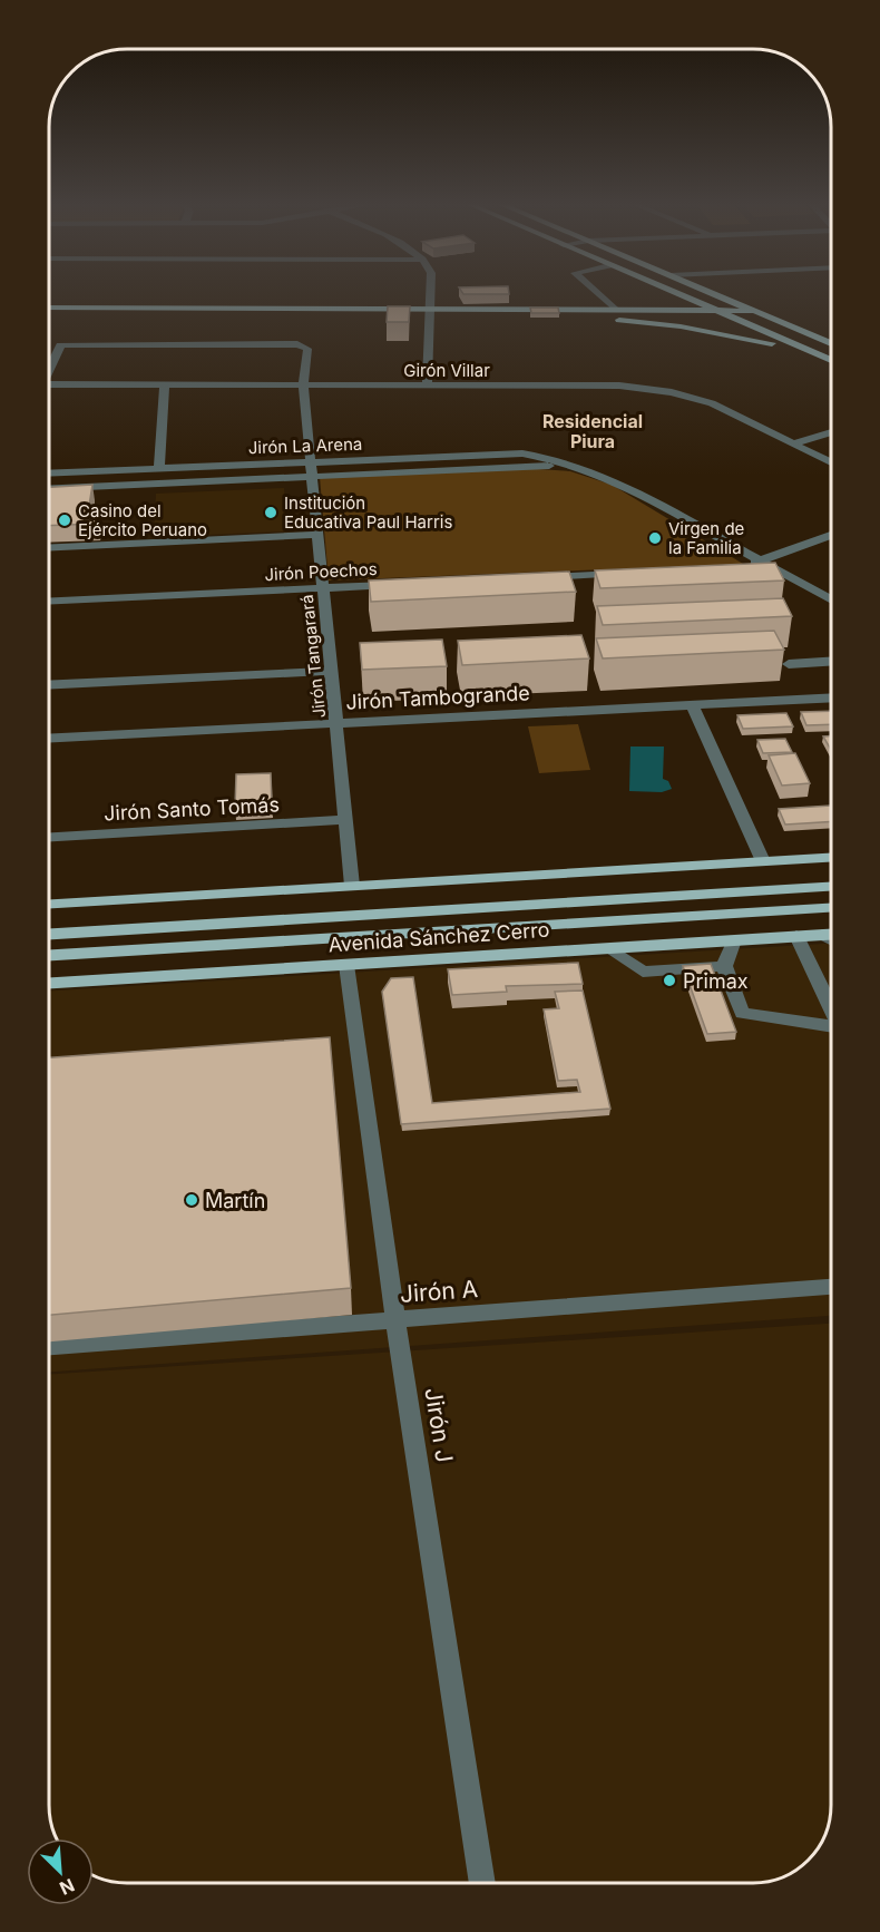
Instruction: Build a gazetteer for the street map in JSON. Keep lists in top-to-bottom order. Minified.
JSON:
{"streets":{"main road":["Avenida Sánchez Cerro"],"street":["Girón Villar","Jirón La Arena","Jirón Poechos","Jirón Tangarará","Jirón Tambogrande","Jirón Santo Tomás","Jirón A","Jirón J"]},"crossings":[["Girón Villar","Jirón Tangarará"],["Jirón La Arena","Jirón Tangarará"],["Jirón Poechos","Jirón Tangarará"],["Jirón Tangarará","Jirón Tambogrande"],["Jirón Tangarará","Jirón Santo Tomás"],["Avenida Sánchez Cerro","Jirón J"],["Jirón A","Jirón J"]],"districts":["Residencial Piura"],"places":["Institución Educativa Paul Harris","Casino del Ejército Peruano","Virgen de la Familia","Primax","Martín"],"north":"bottom right"}
